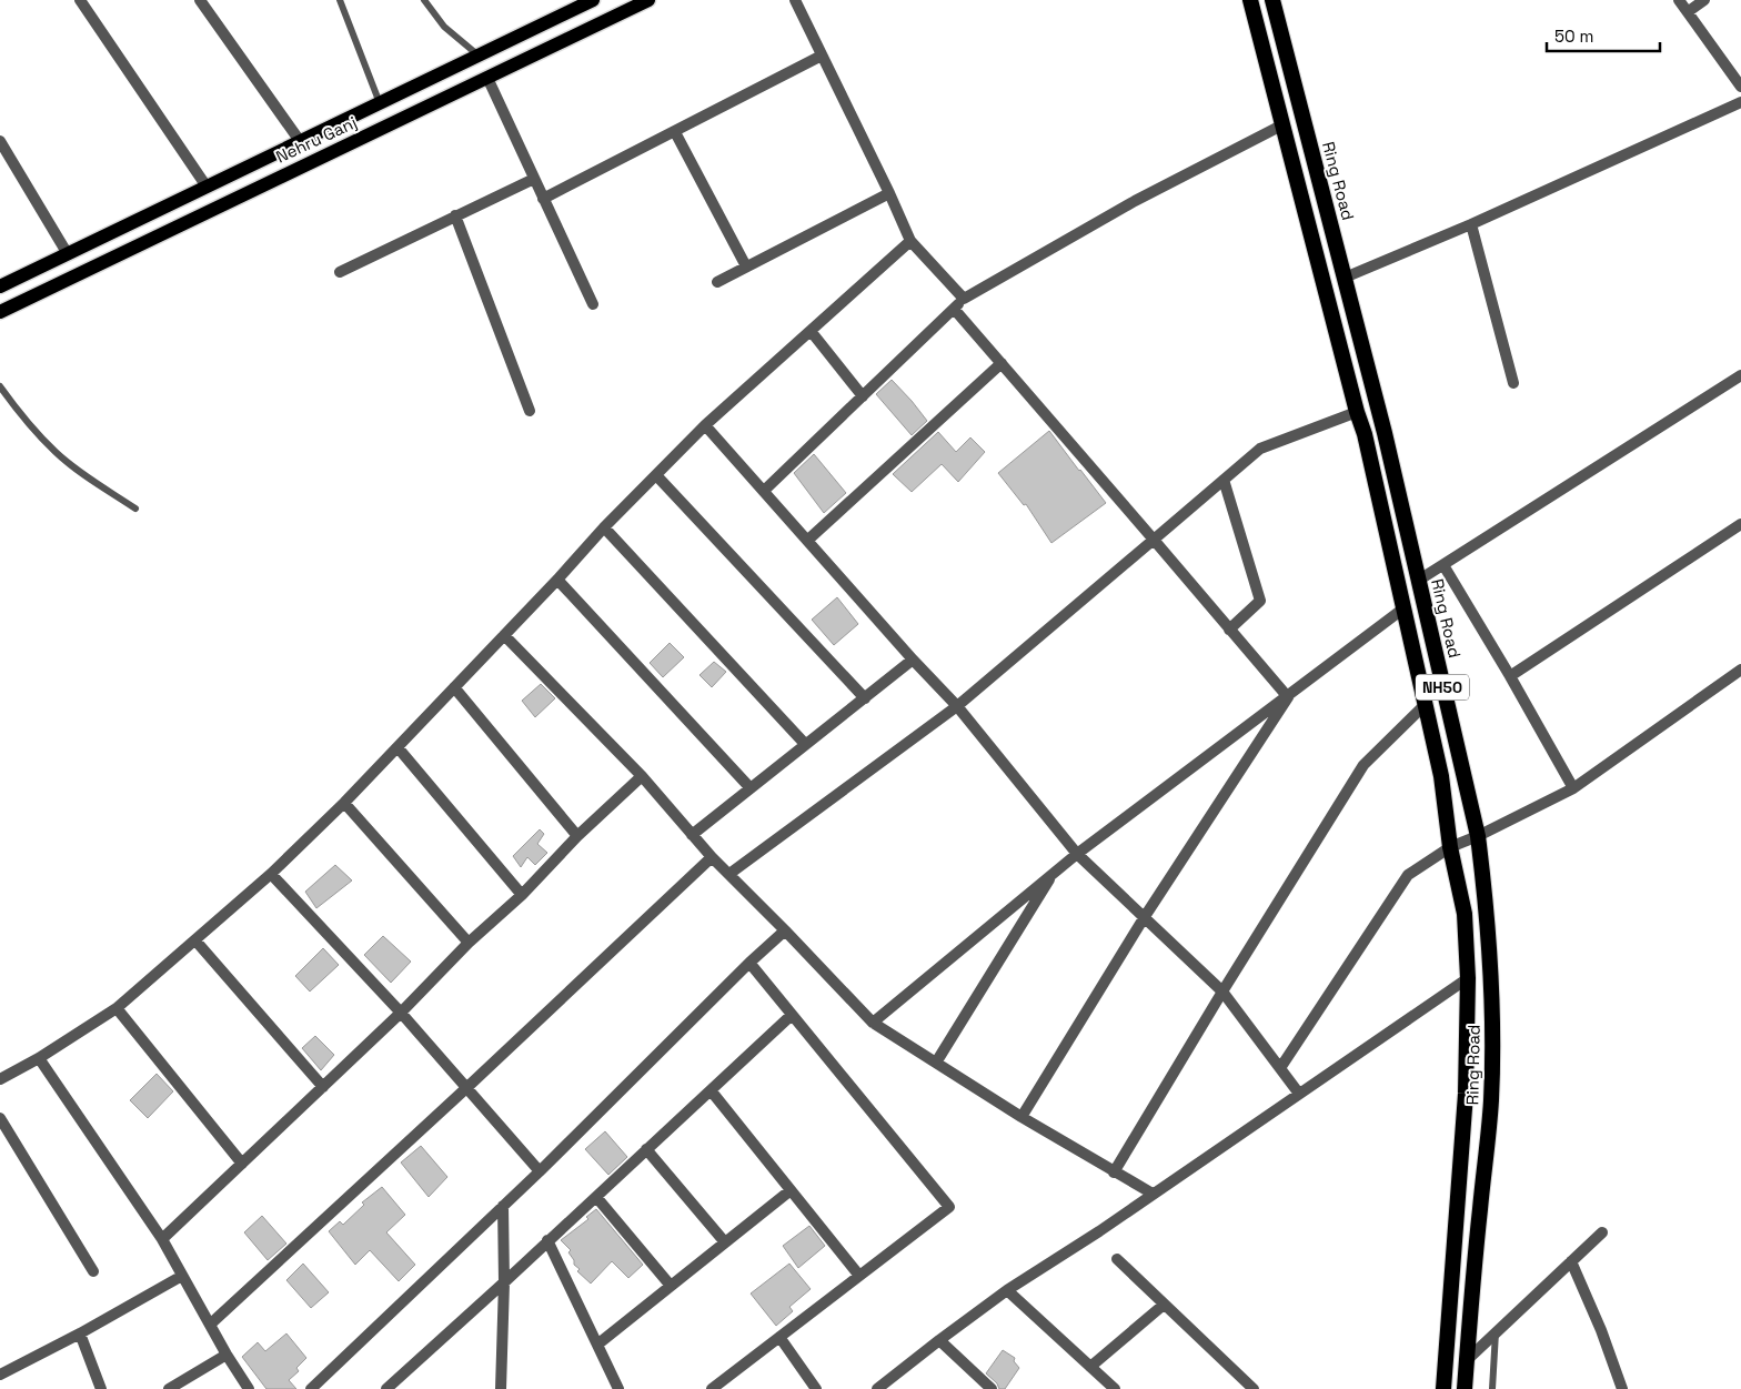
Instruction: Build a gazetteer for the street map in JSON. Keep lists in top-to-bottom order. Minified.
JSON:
{"streets":{"highway":["Ring Road","NH50"],"main road":["Nehru Ganj"]},"scale_bar":"50 m"}
